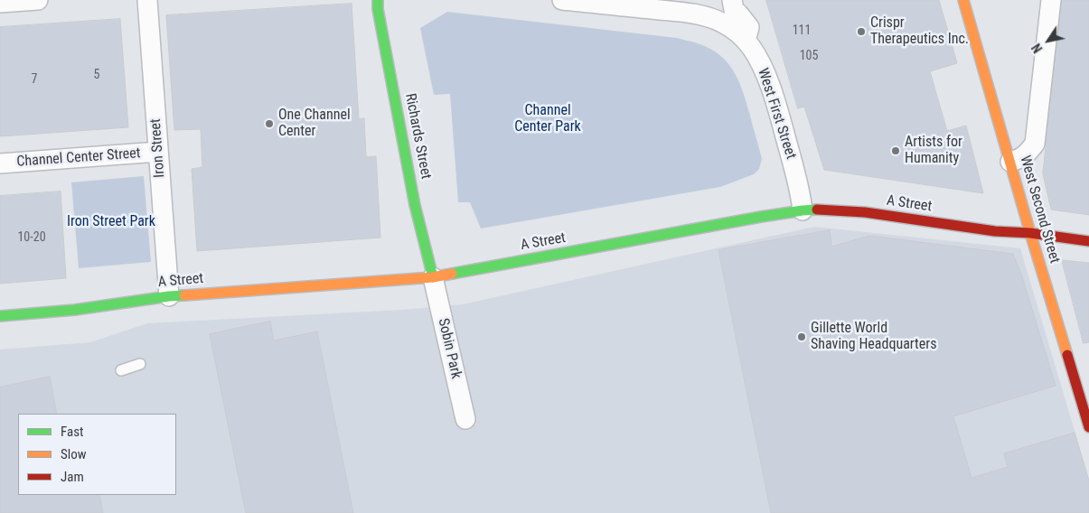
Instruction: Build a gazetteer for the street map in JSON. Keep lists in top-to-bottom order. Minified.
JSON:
{"streets":{"main road":["Richards Street","A Street","West Second Street"],"street":["West First Street","Iron Street","Channel Center Street","Sobin Park"]},"crossings":[["West First Street","A Street"],["Richards Street","A Street"],["Richards Street","Sobin Park"],["Iron Street","Channel Center Street"],["Iron Street","A Street"],["A Street","West Second Street"],["A Street","Sobin Park"]],"parks":["Channel Center Park","Iron Street Park"],"places":["Crispr Therapeutics Inc.","One Channel Center","Artists for Humanity","Gillette World Shaving Headquarters"],"house_numbers":["111","105","5","7","10-20"],"legend":["Fast","Slow","Jam"],"north":"bottom left"}
